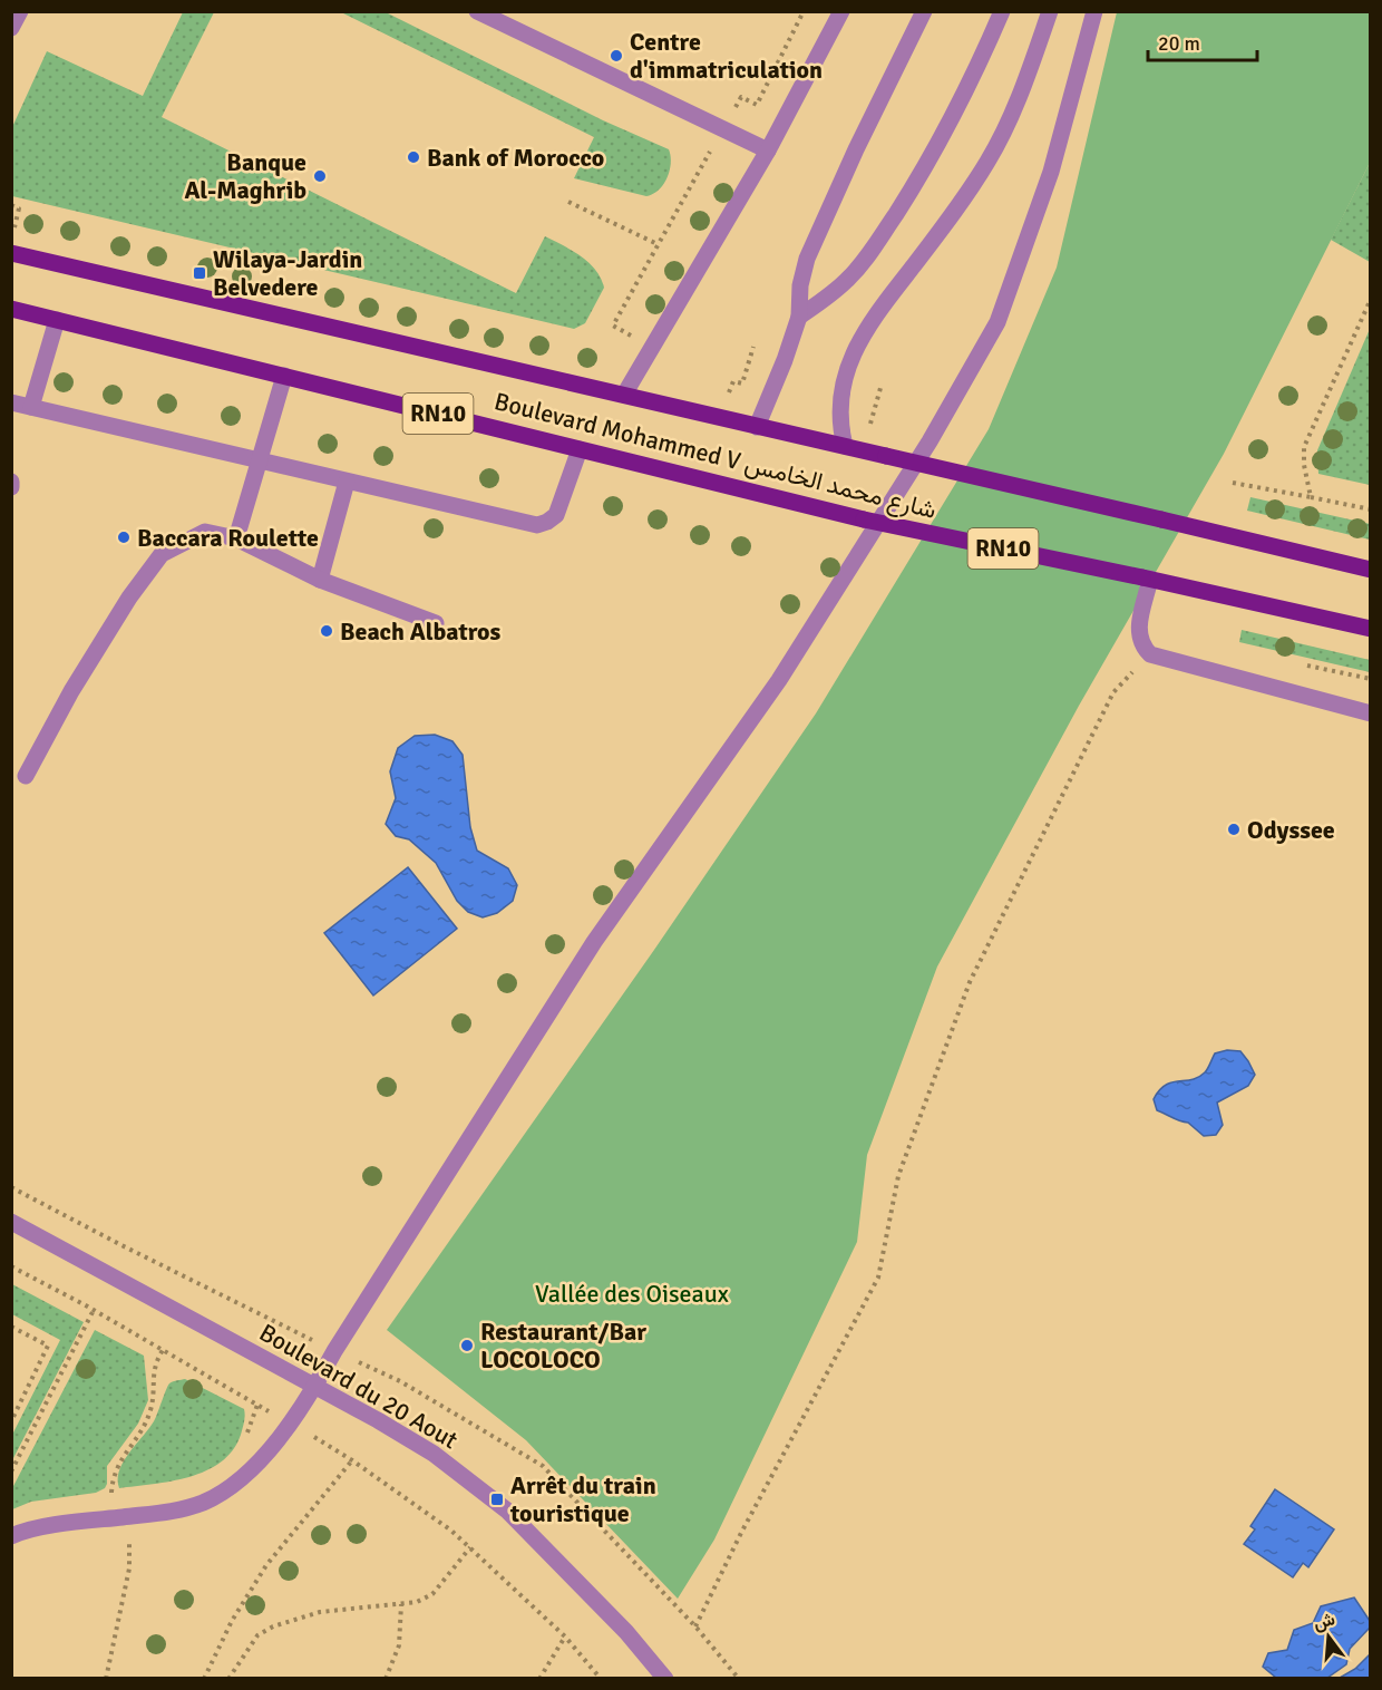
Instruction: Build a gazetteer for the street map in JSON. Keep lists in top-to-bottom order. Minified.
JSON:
{"streets":{"main road":["RN10","Boulevard Mohammed V شارع محمد الخامس"],"street":["Boulevard du 20 Aout"]},"parks":["Vallée des Oiseaux"],"places":{"other":["Centre d'immatriculation","Bank of Morocco","Banque Al-Maghrib","Baccara Roulette","Beach Albatros","Odyssee","Restaurant/Bar LOCOLOCO"],"transit":["Wilaya-Jardin Belvedere","Arrêt du train touristique"]},"scale_bar":"20 m","north":"top"}
